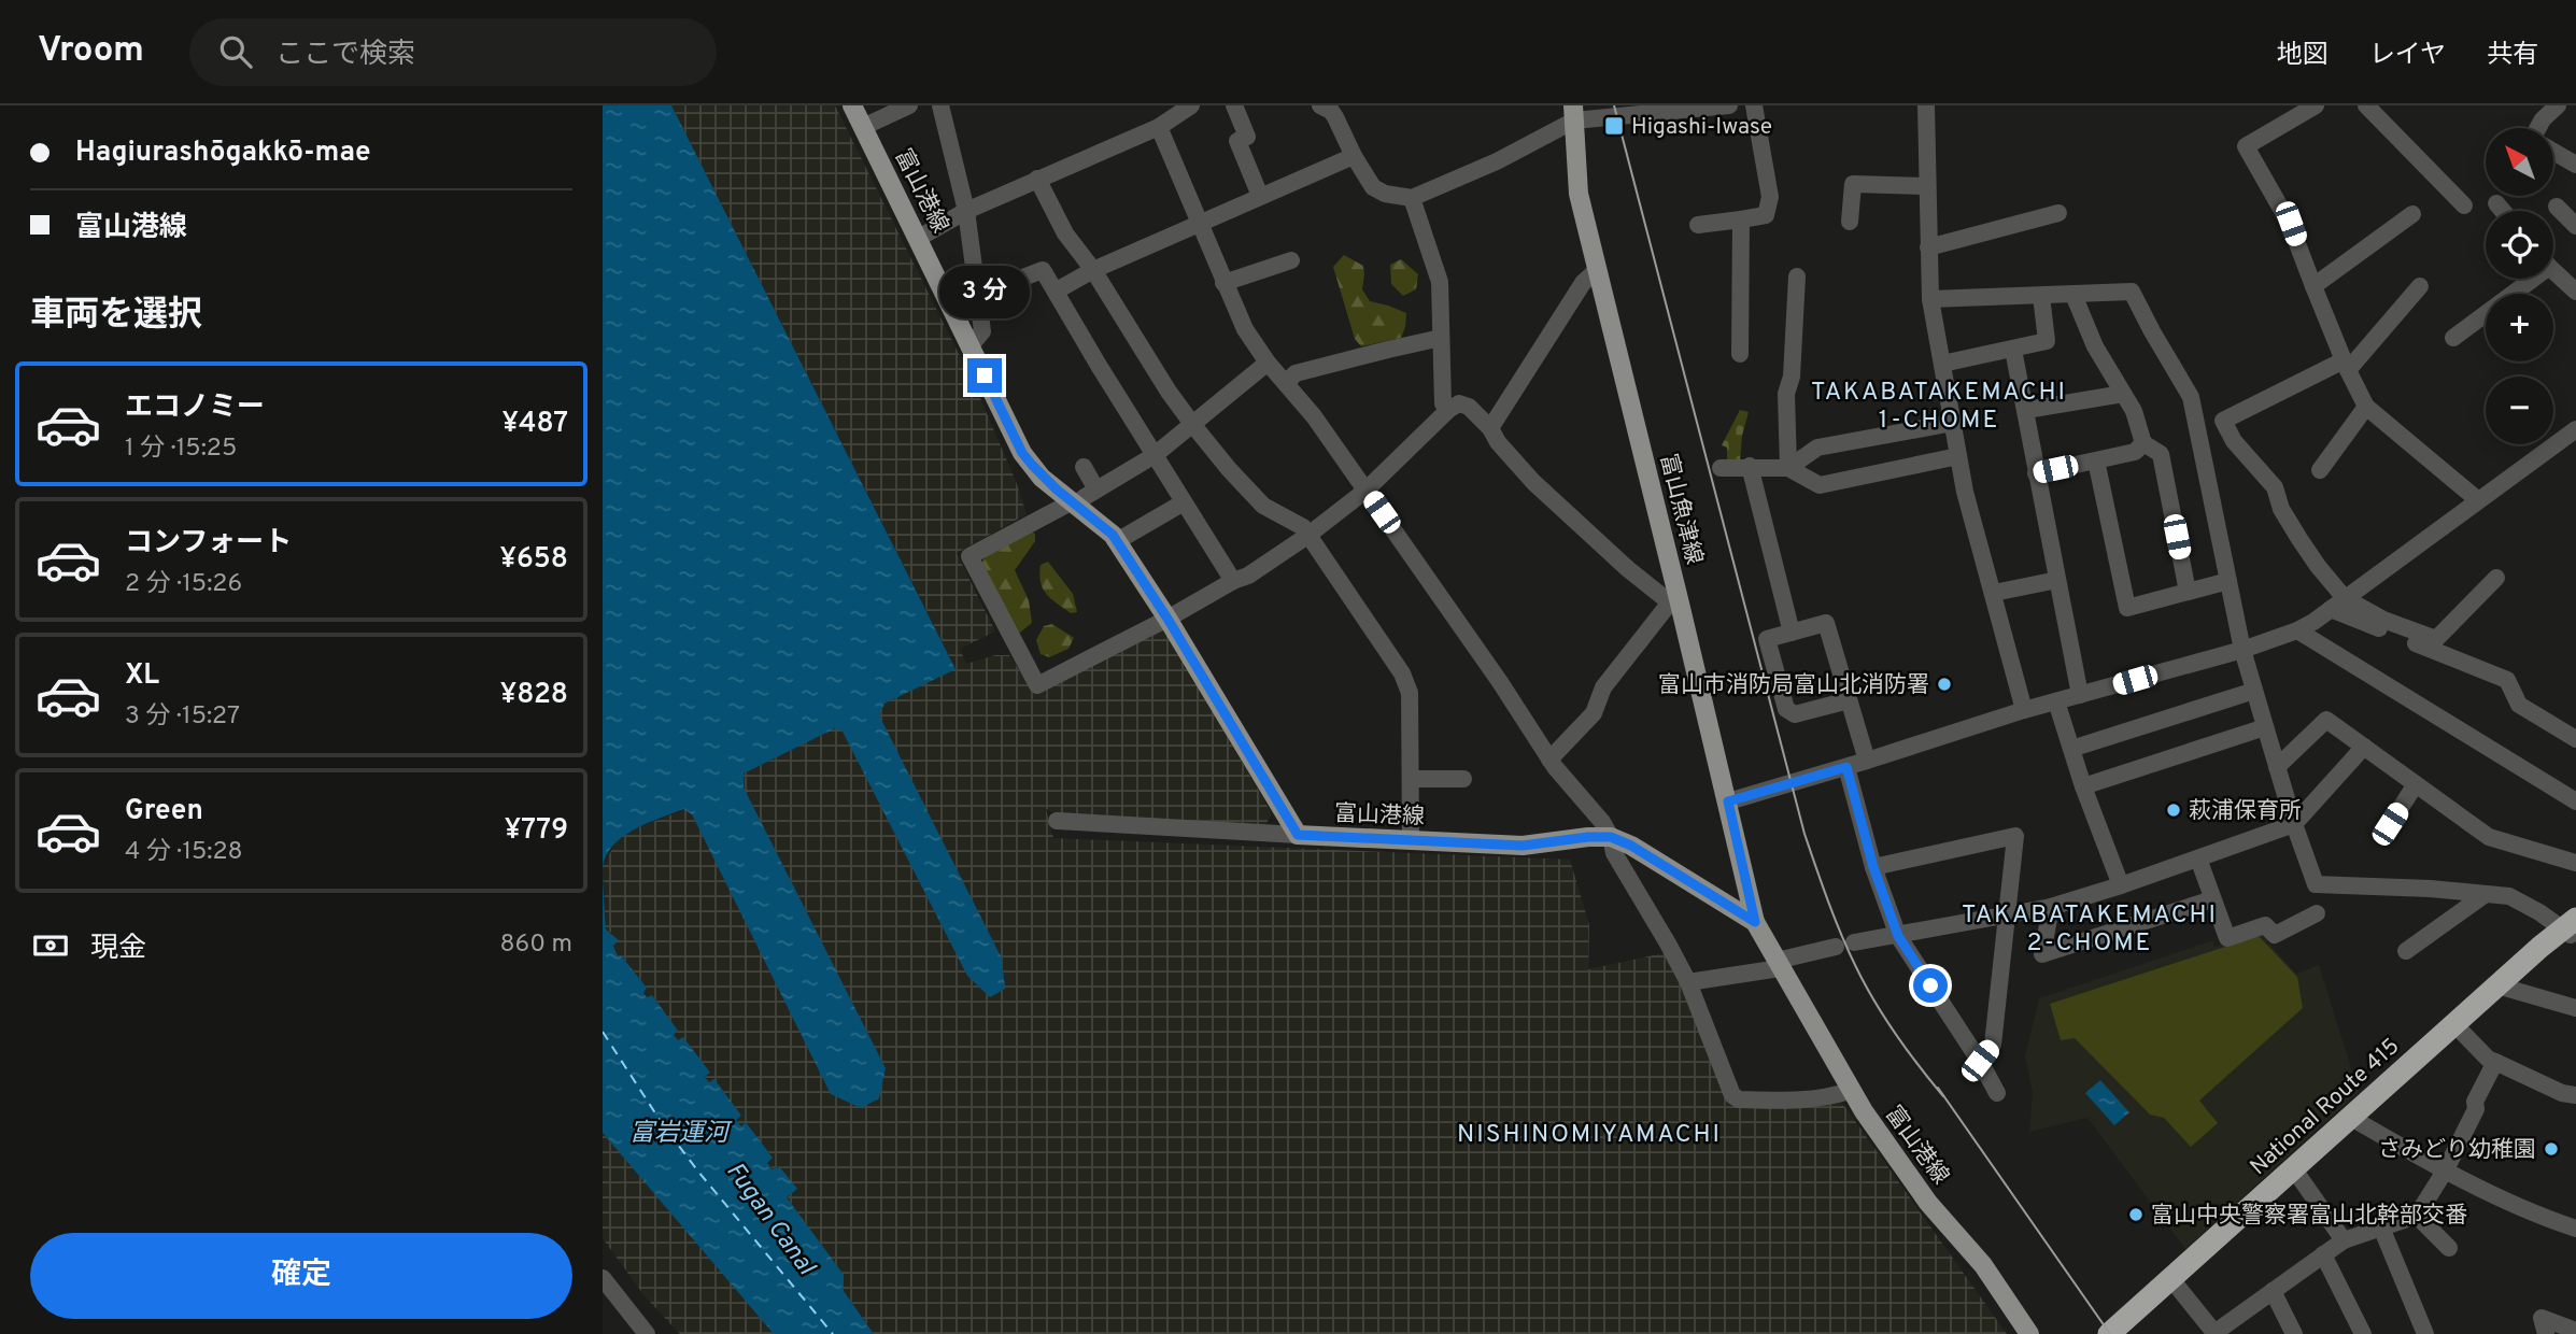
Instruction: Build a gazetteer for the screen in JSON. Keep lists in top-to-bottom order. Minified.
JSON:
{"streets":{"highway":["National Route 415"],"main road":["富山港線","富山魚津線"]},"crossings":[["富山港線","富山魚津線"]],"districts":["TAKABATAKEMACHI 1-CHOME","TAKABATAKEMACHI 2-CHOME","NISHINOMIYAMACHI"],"water":["富岩運河","Fugan Canal"],"places":{"transit":["Higashi-Iwase"],"other":["富山市消防局富山北消防署","萩浦保育所","さみどり幼稚園","富山中央警察署富山北幹部交番"]},"north":"top left","page":{"header":"Vroom","search":"ここで検索","nav":["地図","レイヤ","共有"],"banner":["Hagiurashōgakkō-mae","富山港線"],"map_buttons":["+","−"],"bubble":"3 分","heading":"車両を選択","list":[{"name":"エコノミー","note":"1 分 · 15:25","value":"¥487"},{"name":"コンフォート","note":"2 分 · 15:26","value":"¥658"},{"name":"XL","note":"3 分 · 15:27","value":"¥828"},{"name":"Green","note":"4 分 · 15:28","value":"¥779"}],"pay":["現金","860 m"],"buttons":"確定"}}
